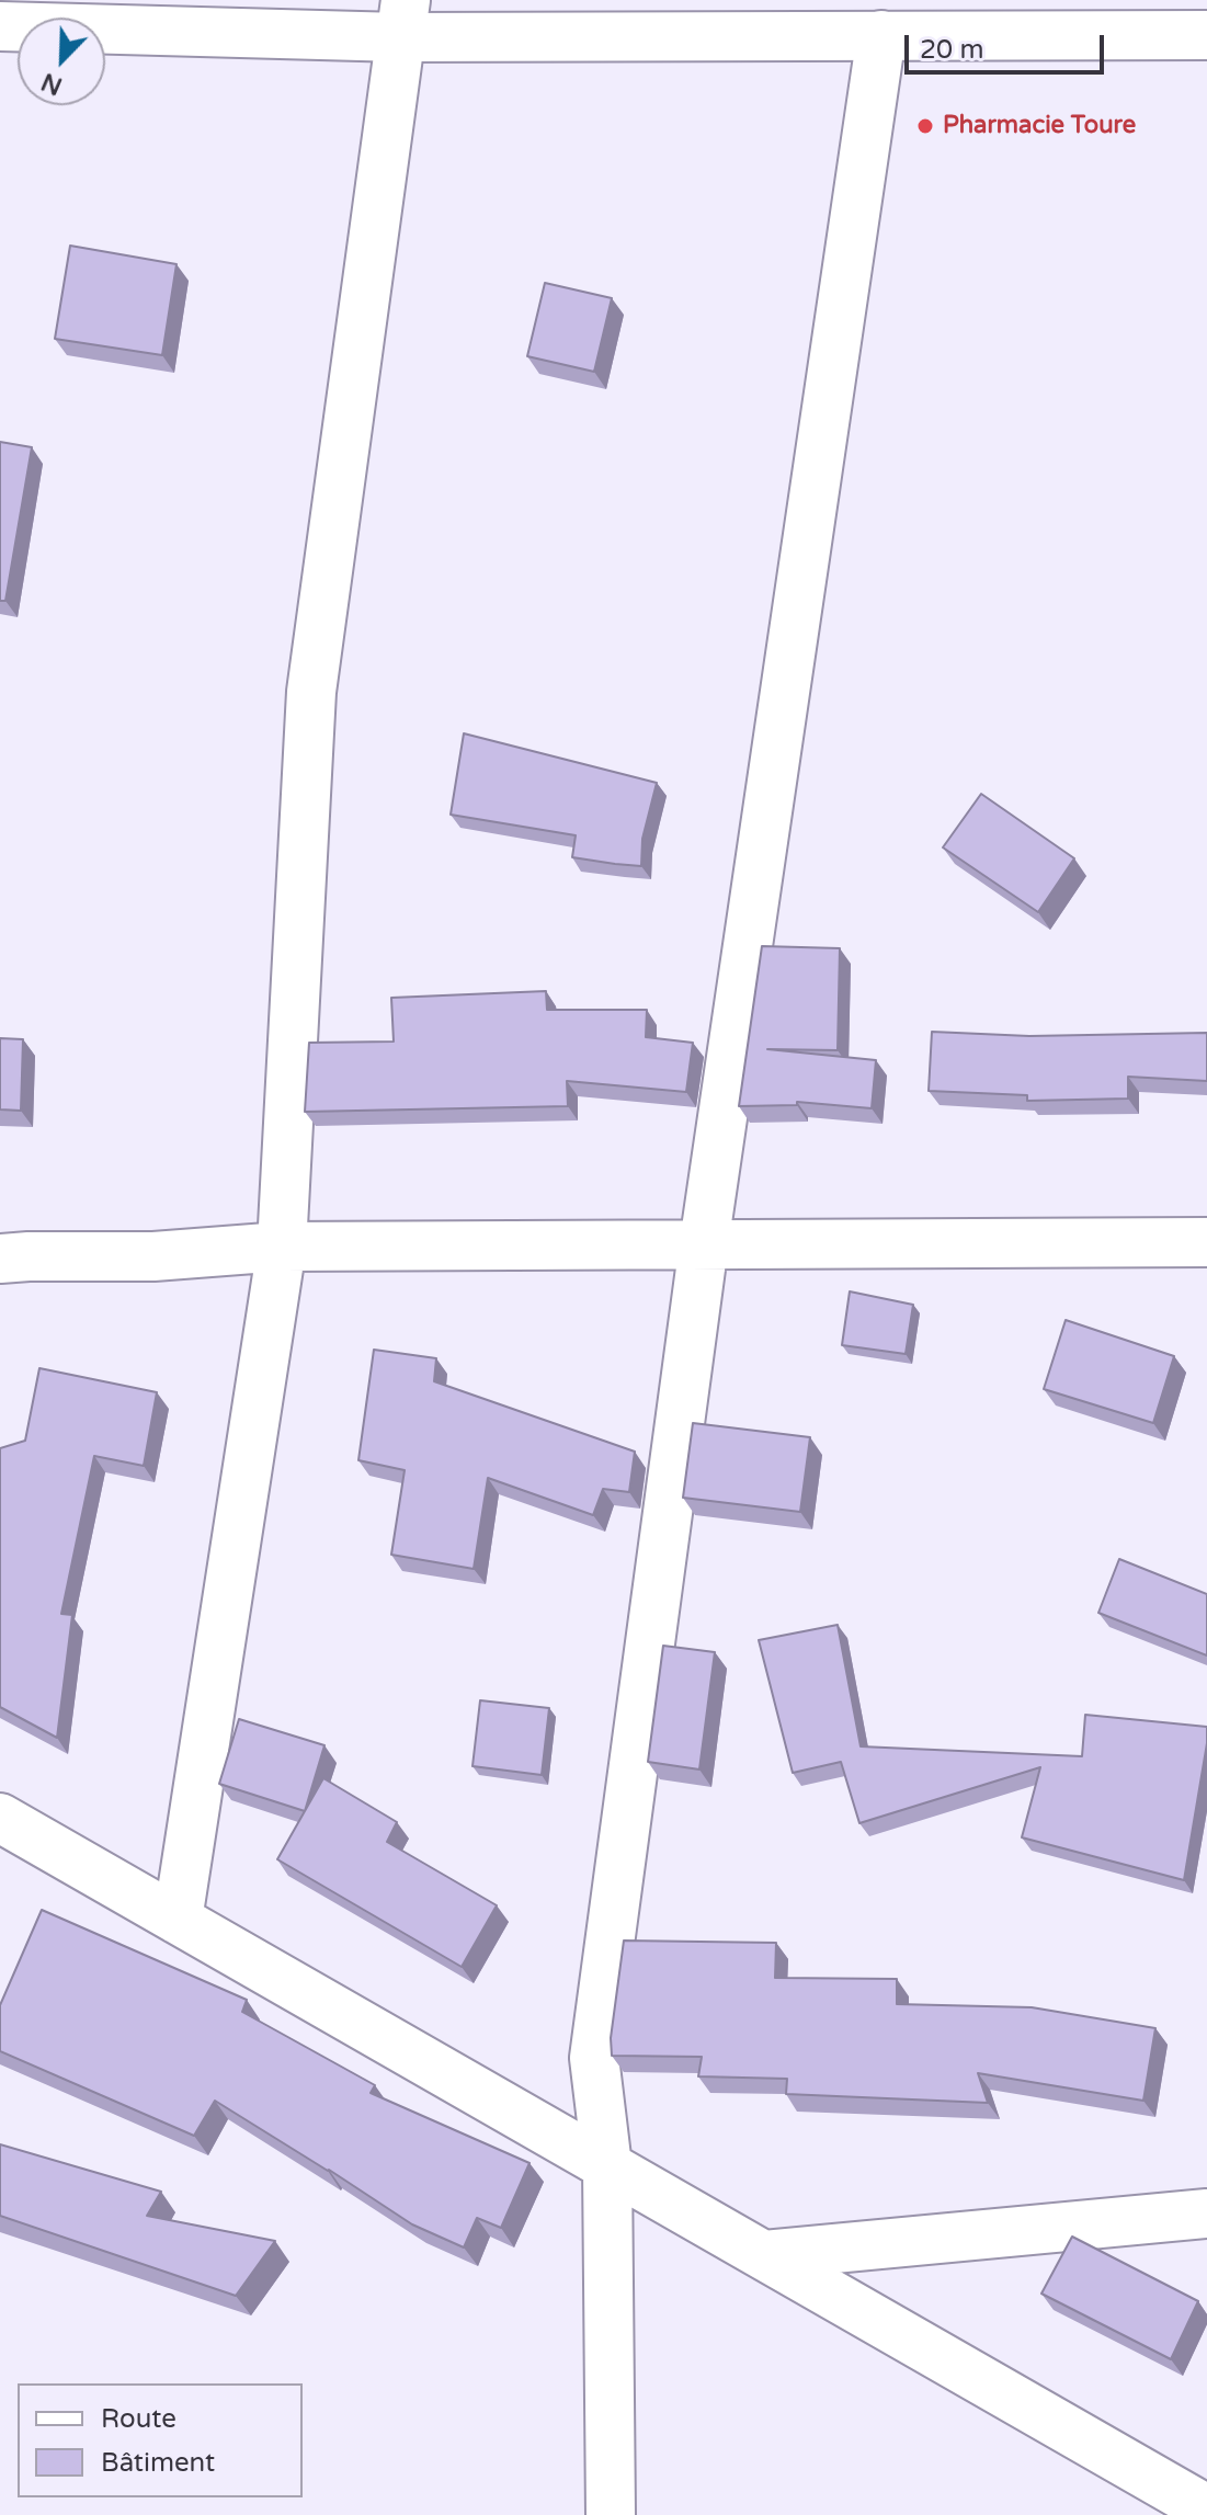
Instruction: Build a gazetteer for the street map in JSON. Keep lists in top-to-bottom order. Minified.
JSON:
{"places":["Pharmacie Toure"],"legend":["Route","Bâtiment"],"scale_bar":"20 m","north":"bottom left"}
